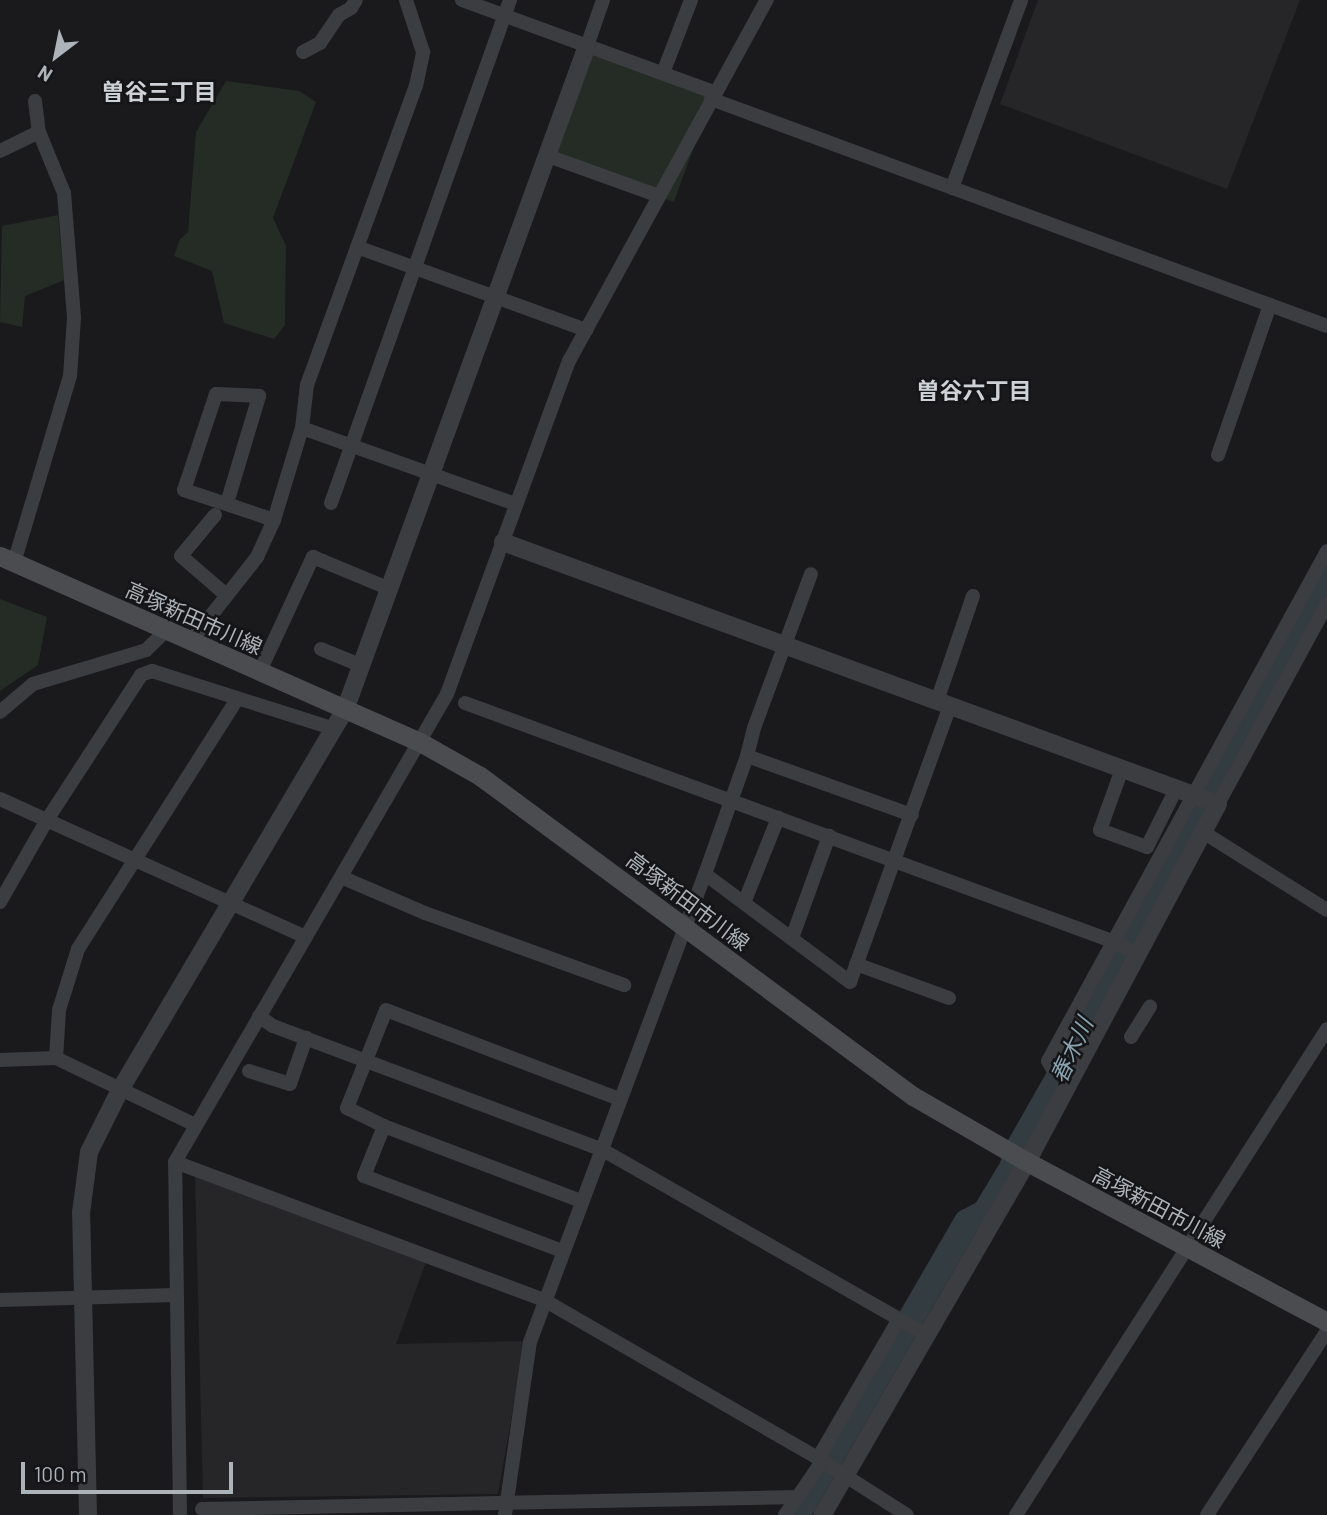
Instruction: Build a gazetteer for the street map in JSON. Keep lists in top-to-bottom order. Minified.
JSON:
{"streets":{"main road":["高塚新田市川線"]},"districts":["曽谷三丁目","曽谷六丁目"],"water":["春木川"],"scale_bar":"100 m","north":"bottom left"}
